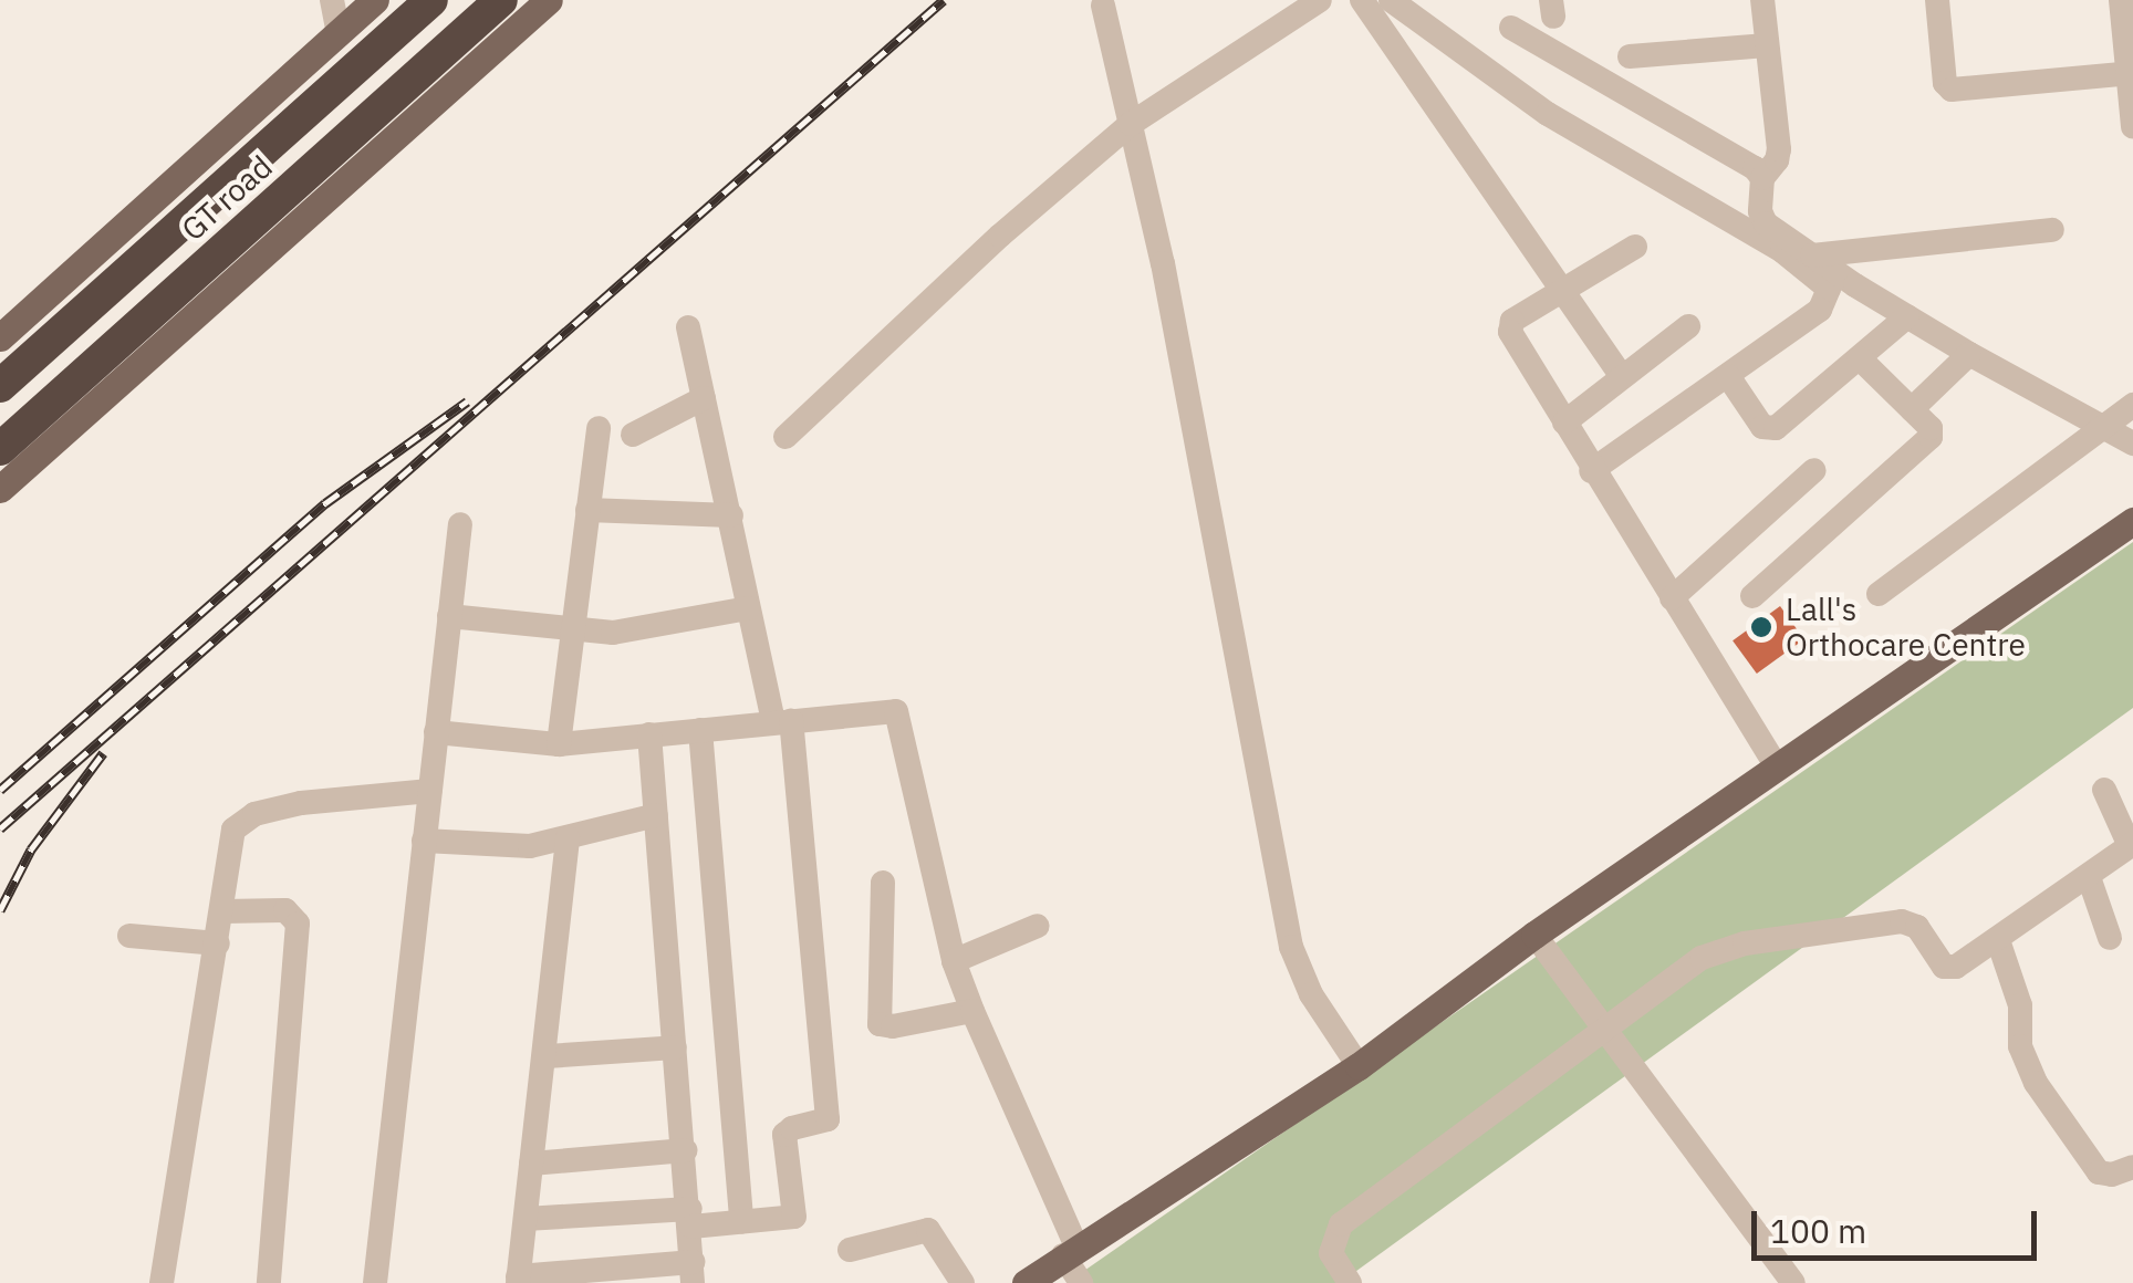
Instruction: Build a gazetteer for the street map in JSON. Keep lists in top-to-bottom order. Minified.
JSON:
{"streets":{"highway":["GT road"]},"places":["Lall's Orthocare Centre"],"scale_bar":"100 m"}
